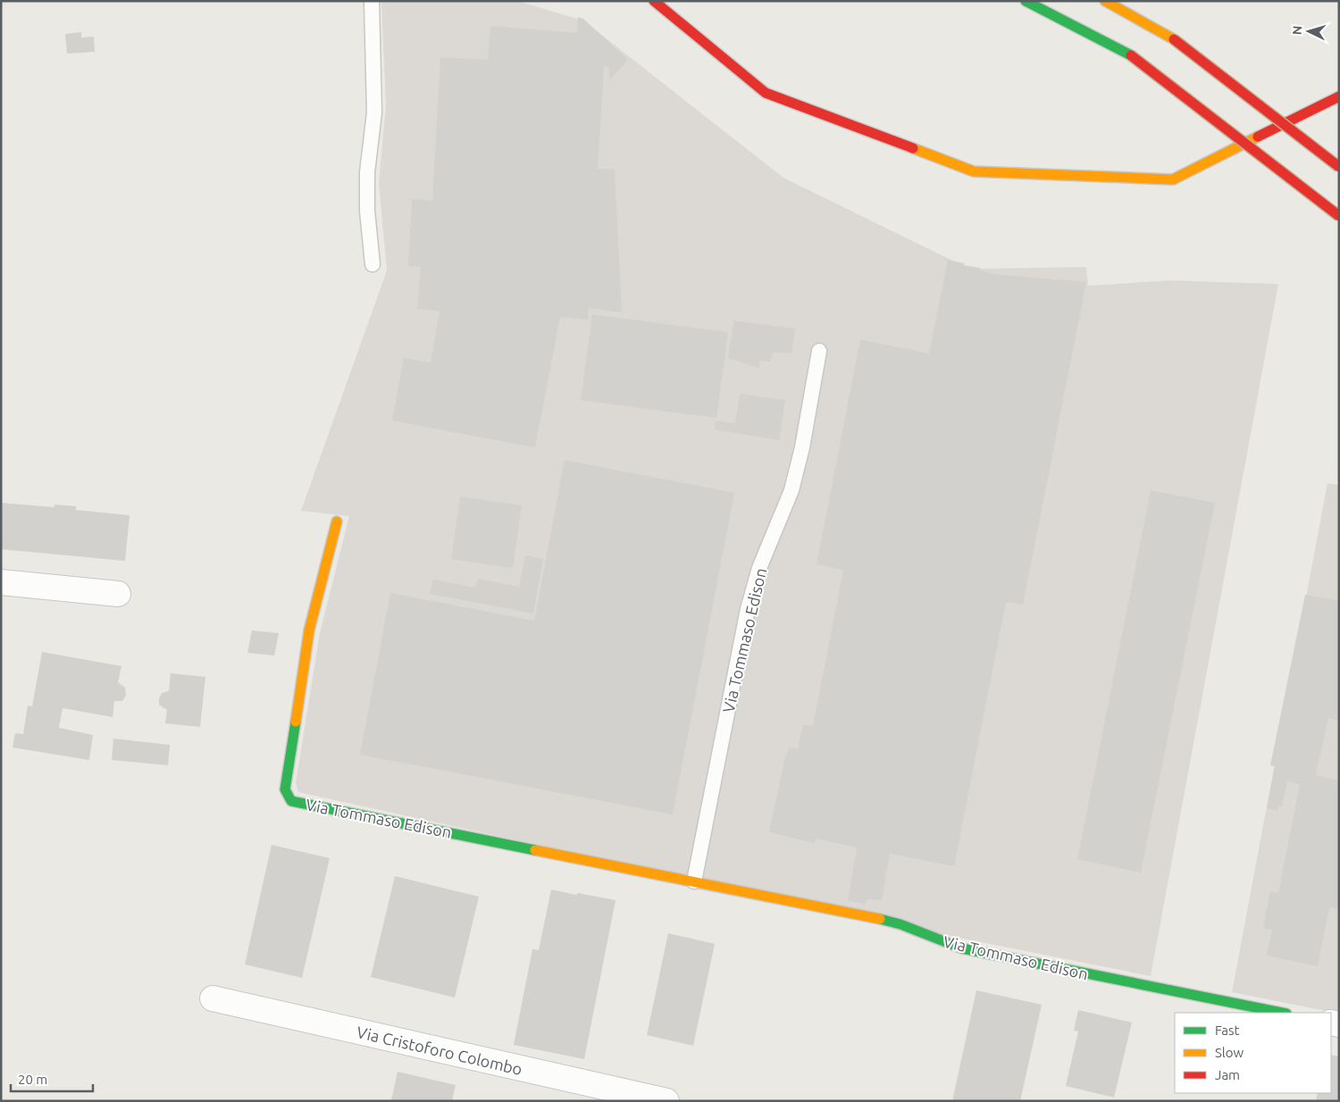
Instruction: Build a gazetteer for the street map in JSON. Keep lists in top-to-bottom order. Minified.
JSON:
{"streets":{"main road":["Via Tommaso Edison"],"street":["Via Cristoforo Colombo"]},"legend":["Fast","Slow","Jam"],"scale_bar":"20 m","north":"left"}
